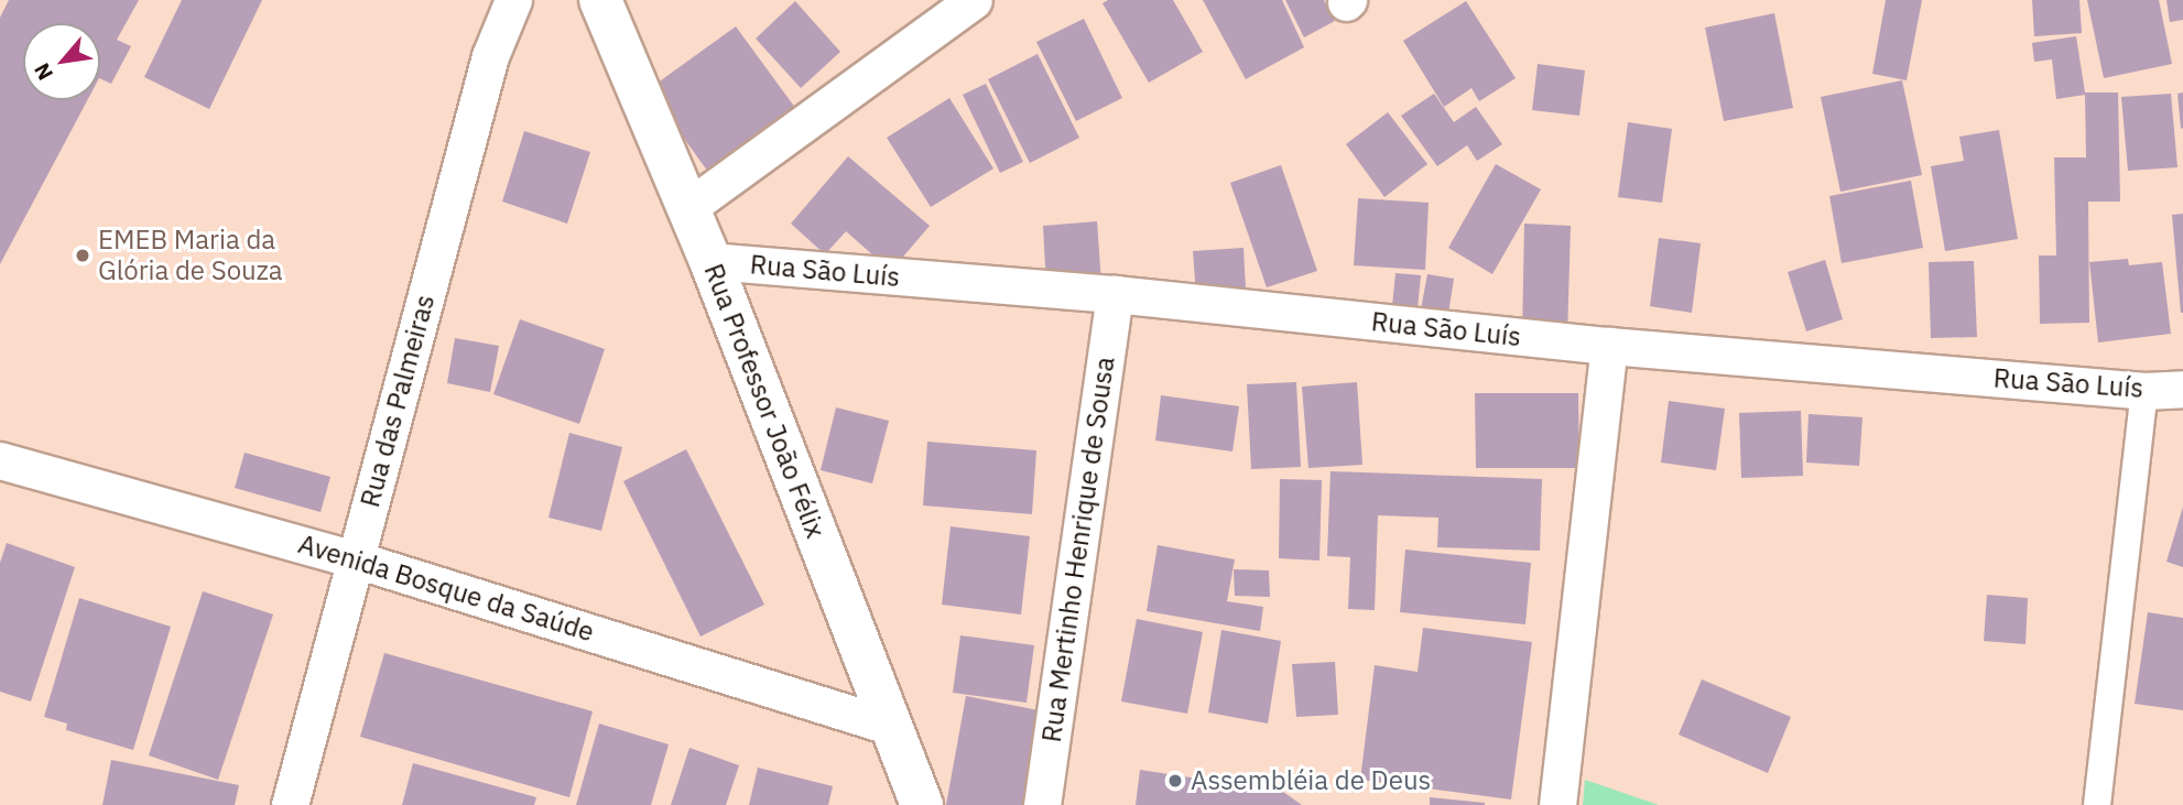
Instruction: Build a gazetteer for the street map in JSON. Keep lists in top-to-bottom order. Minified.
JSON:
{"streets":{"street":["Rua São Luís","Rua das Palmeiras","Rua Professor João Félix","Rua Mertinho Henrique de Sousa","Avenida Bosque da Saúde"]},"crossings":[["Rua São Luís","Rua Professor João Félix"],["Rua São Luís","Rua Mertinho Henrique de Sousa"],["Rua das Palmeiras","Avenida Bosque da Saúde"],["Rua Professor João Félix","Avenida Bosque da Saúde"]],"places":["EMEB Maria da Glória de Souza","Assembléia de Deus"],"north":"bottom left"}
